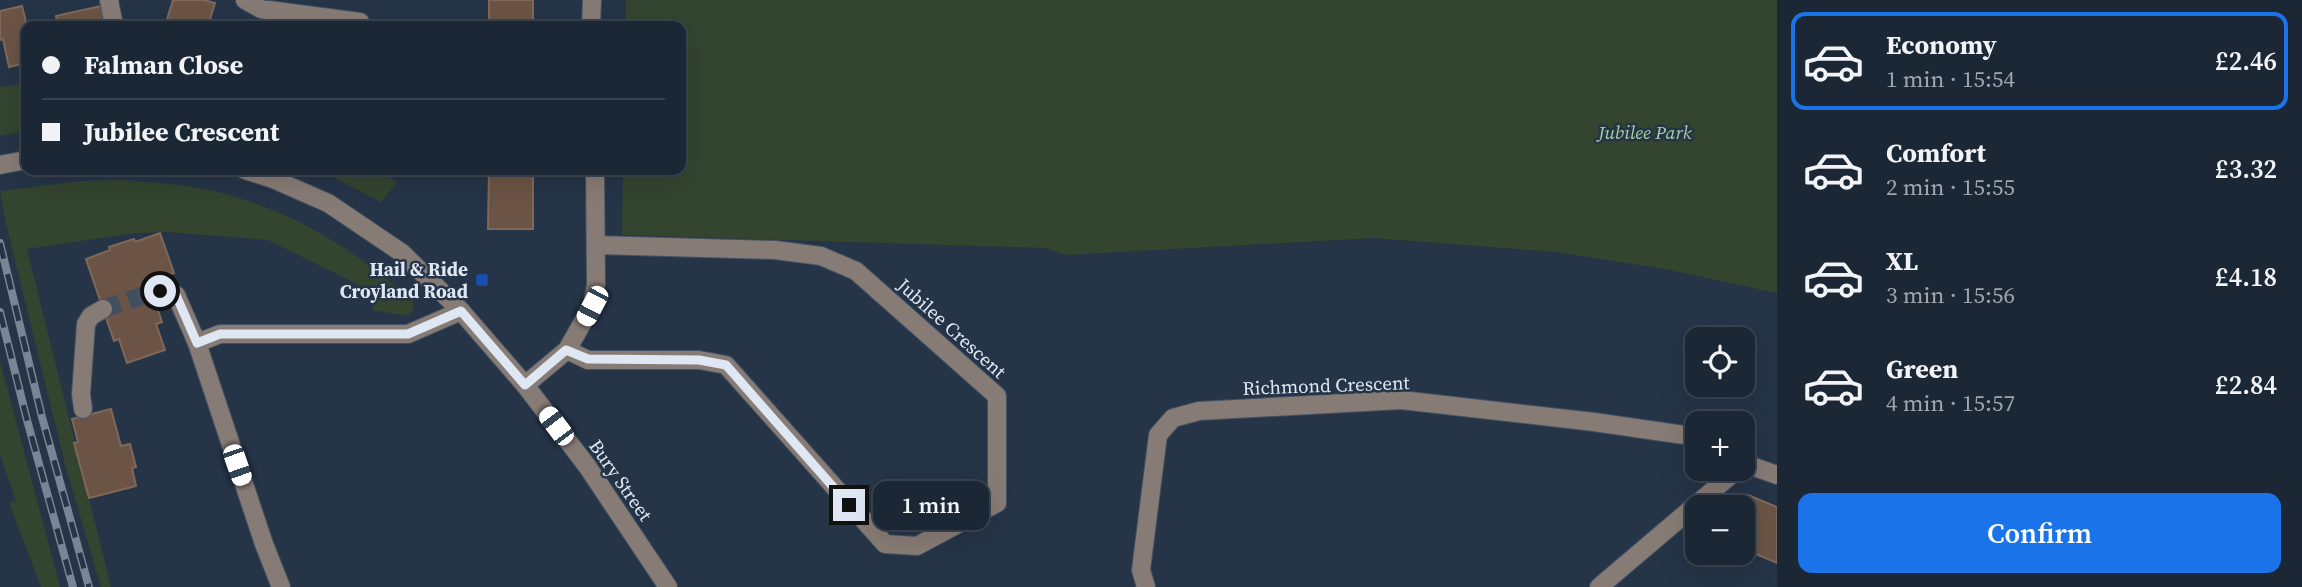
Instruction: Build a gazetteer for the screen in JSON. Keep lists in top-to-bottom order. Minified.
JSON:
{"streets":{"street":["Jubilee Crescent","Richmond Crescent","Bury Street"]},"parks":["Jubilee Park"],"places":{"transit":["Hail & Ride Croyland Road"]},"page":{"list":[{"name":"Economy","note":"1 min · 15:54","value":"£2.46"},{"name":"Comfort","note":"2 min · 15:55","value":"£3.32"},{"name":"XL","note":"3 min · 15:56","value":"£4.18"},{"name":"Green","note":"4 min · 15:57","value":"£2.84"}],"banner":["Falman Close","Jubilee Crescent"],"map_buttons":["+","−"],"buttons":"Confirm","bubble":"1 min"}}
